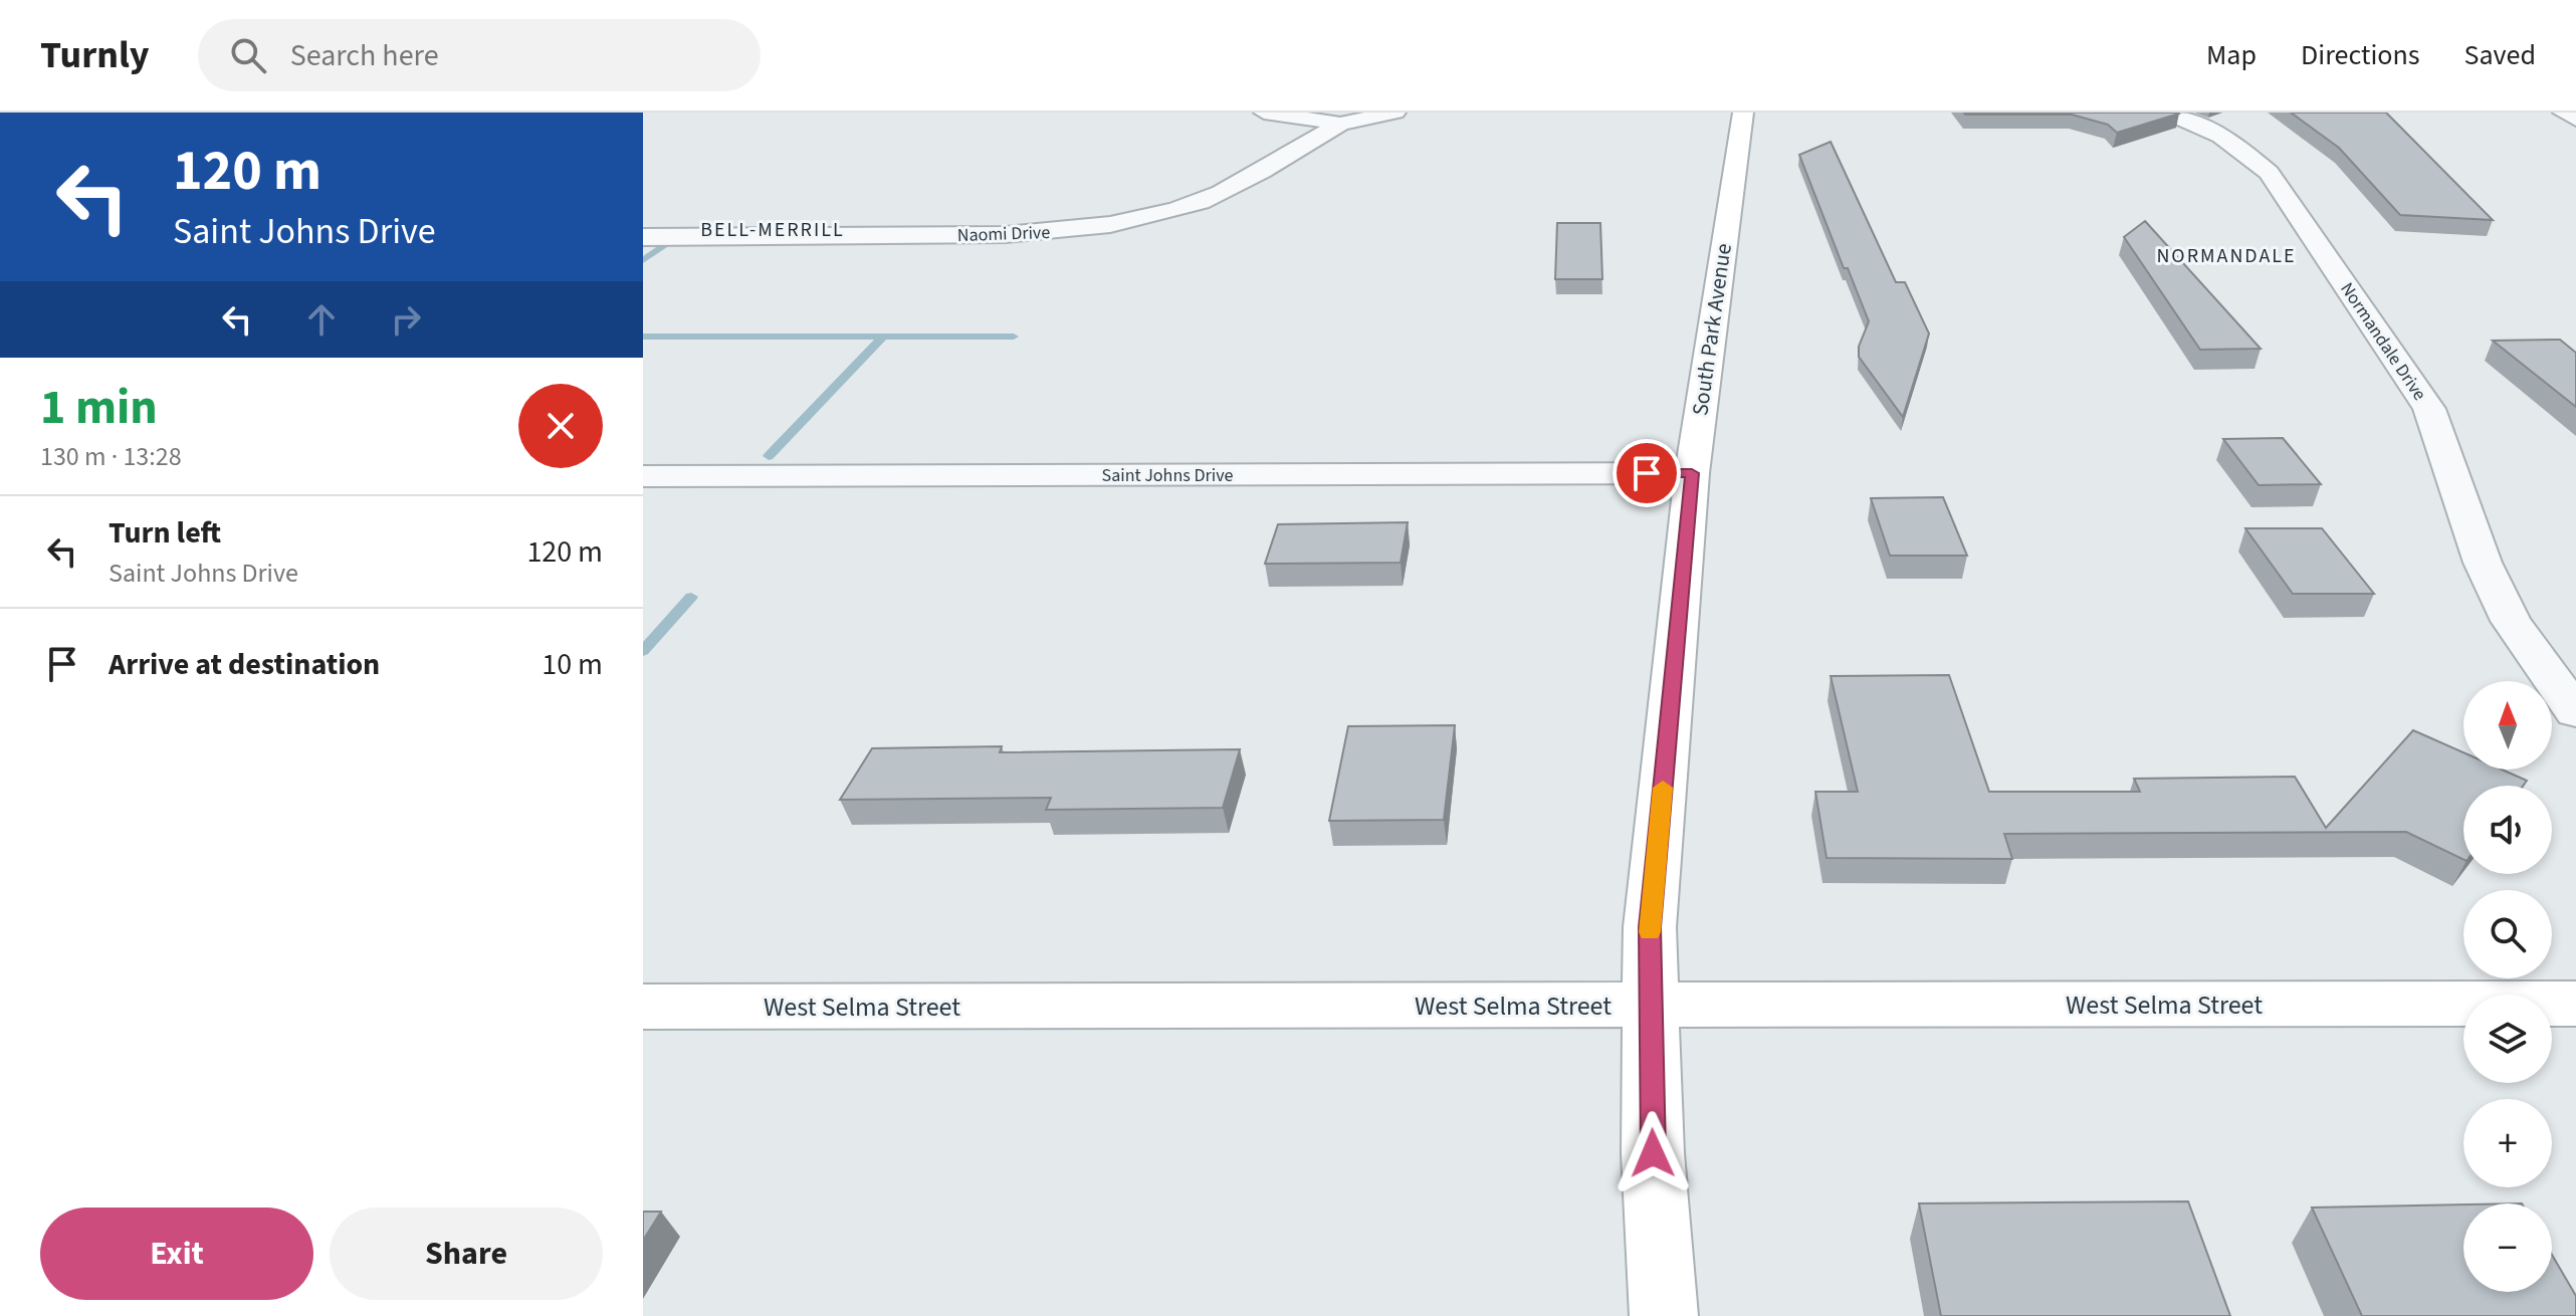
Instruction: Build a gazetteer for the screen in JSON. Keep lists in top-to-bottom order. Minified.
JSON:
{"streets":{"street":["Naomi Drive","South Park Avenue","Normandale Drive","Saint Johns Drive","West Selma Street"]},"crossings":[["South Park Avenue","Saint Johns Drive"],["South Park Avenue","West Selma Street"]],"districts":["BELL-MERRILL","NORMANDALE"],"north":"top","page":{"header":"Turnly","search":"Search here","nav":["Map","Directions","Saved"],"turn":["120 m","Saint Johns Drive"],"heading":["1 min","130 m · 13:28"],"list":[{"name":"Turn left","note":"Saint Johns Drive","value":"120 m"},{"name":"Arrive at destination","value":"10 m"}],"map_buttons":["+","−"],"buttons":["Exit","Share"]}}
